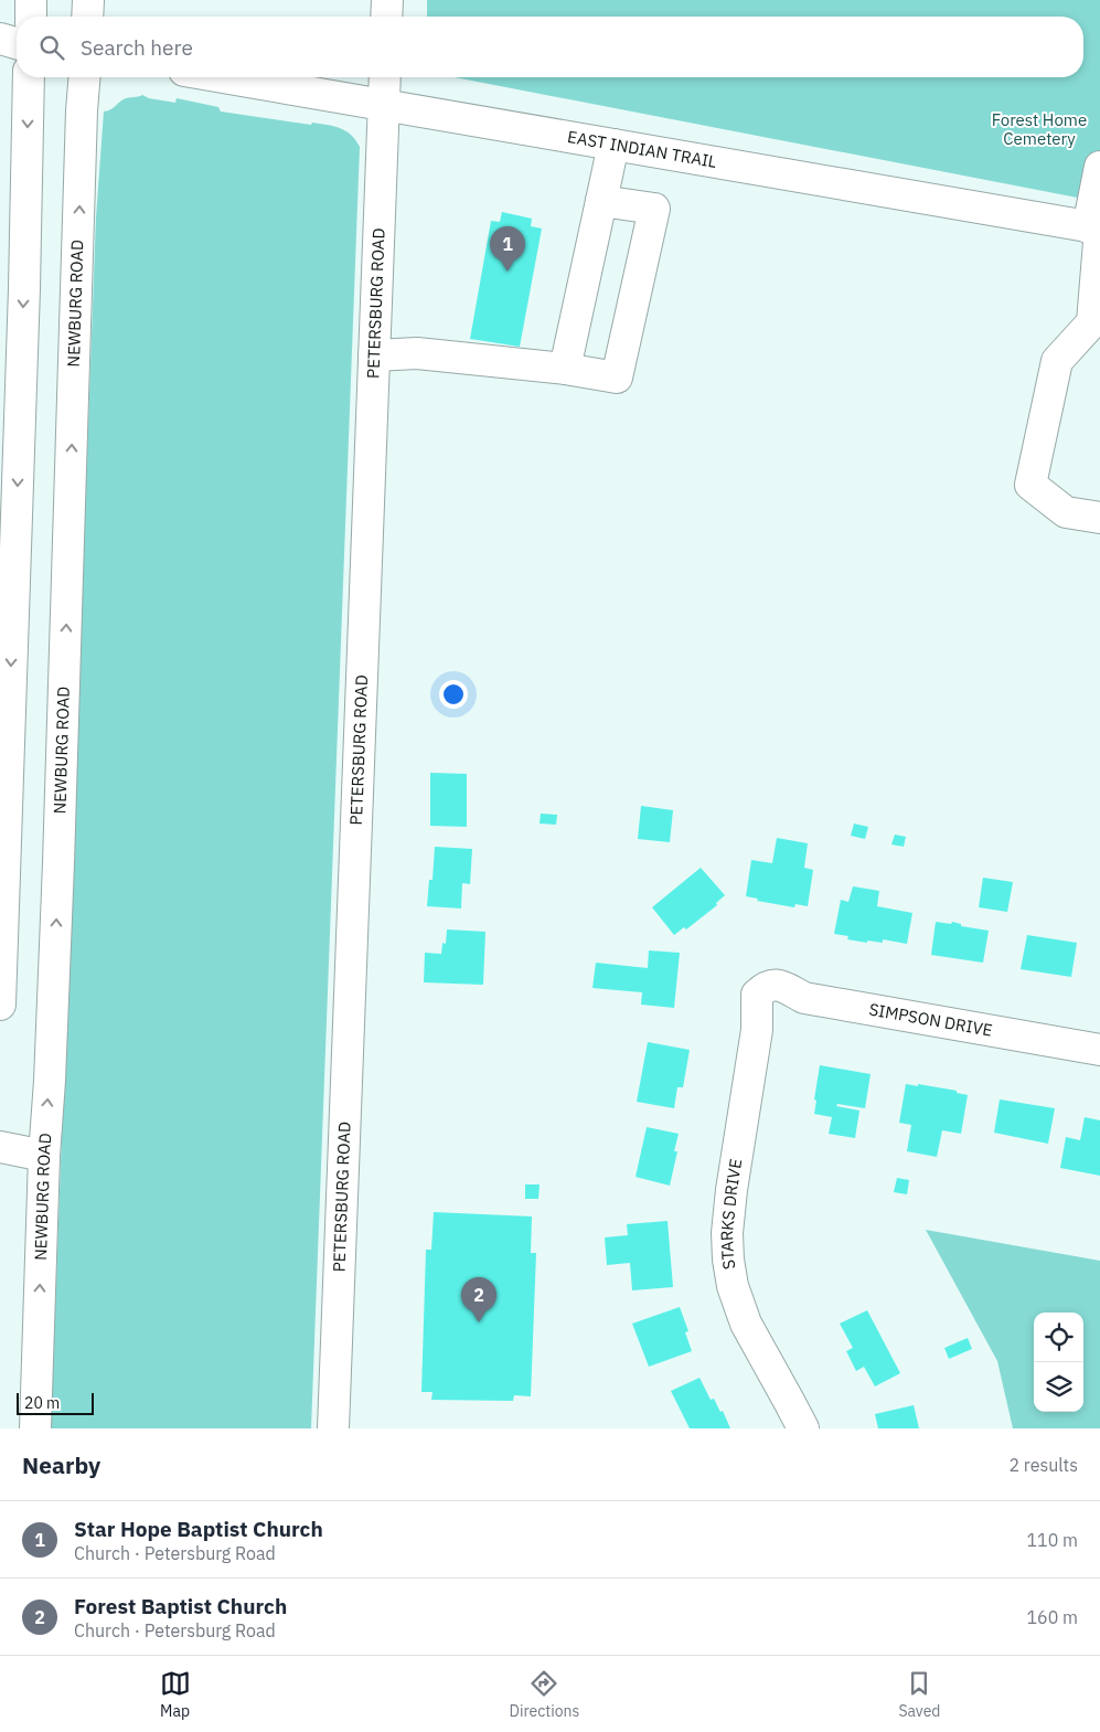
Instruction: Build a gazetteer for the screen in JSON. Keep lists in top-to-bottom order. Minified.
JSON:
{"streets":{"main road":["EAST INDIAN TRAIL","NEWBURG ROAD","PETERSBURG ROAD","SIMPSON DRIVE","STARKS DRIVE"]},"crossings":[["EAST INDIAN TRAIL","PETERSBURG ROAD"],["SIMPSON DRIVE","STARKS DRIVE"]],"parks":["Forest Home Cemetery"],"scale_bar":"20 m","page":{"search":"Search here","pins":["1","2"],"scale":"20 m","heading":["Nearby","2 results"],"list":[{"mark":"1","name":"Star Hope Baptist Church","note":"Church · Petersburg Road","value":"110 m"},{"mark":"2","name":"Forest Baptist Church","note":"Church · Petersburg Road","value":"160 m"}],"nav":["Map","Directions","Saved"]}}
